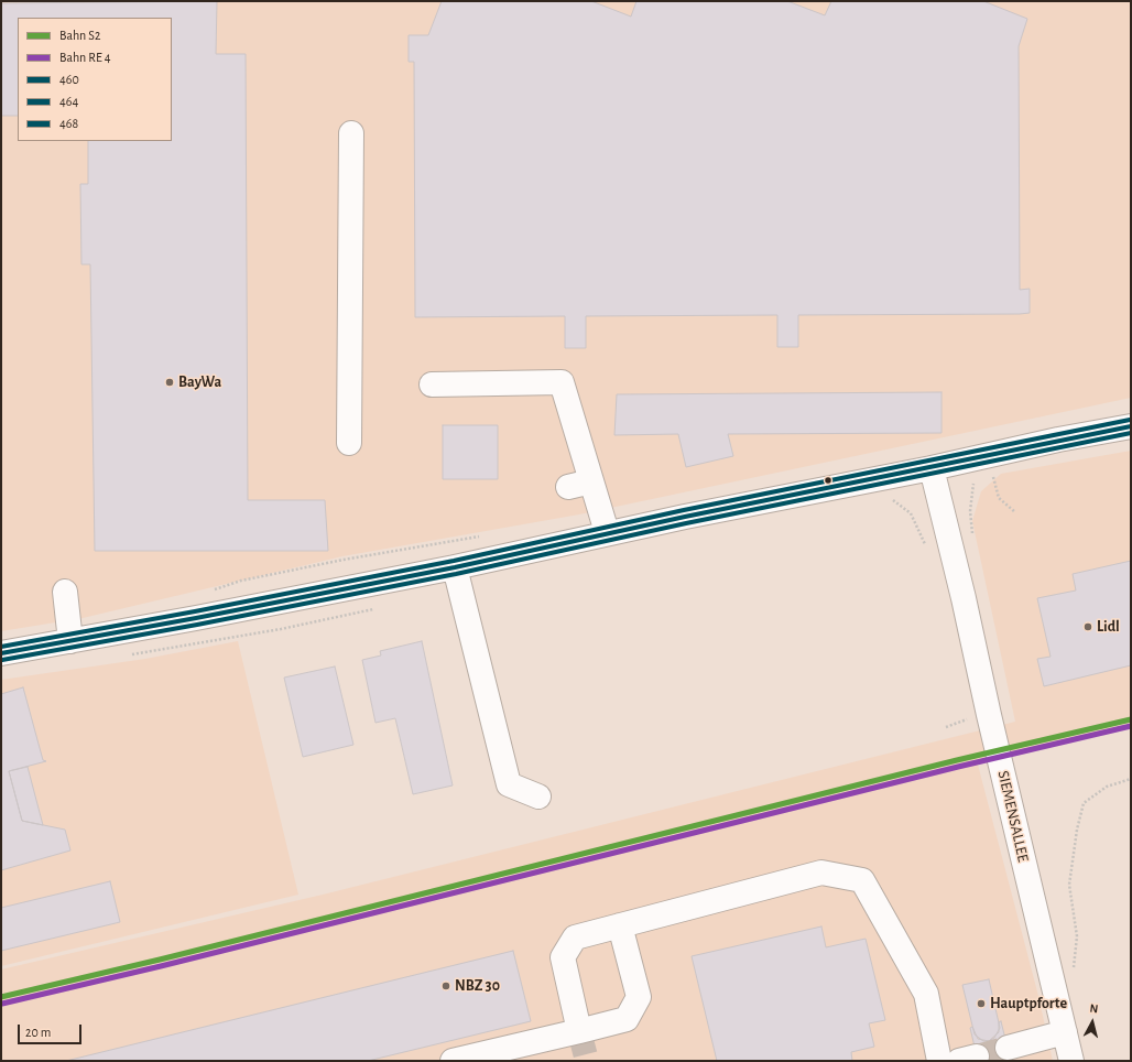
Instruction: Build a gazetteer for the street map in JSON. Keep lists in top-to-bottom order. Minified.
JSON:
{"streets":{"street":["SIEMENSALLEE"]},"places":["BayWa","Lidl","NBZ 30","Hauptpforte"],"lines":["transit line 468","transit line 460","transit line 464","rail line S2"],"legend":["Bahn S2","Bahn RE 4","460","464","468"],"scale_bar":"20 m","north":"top"}
